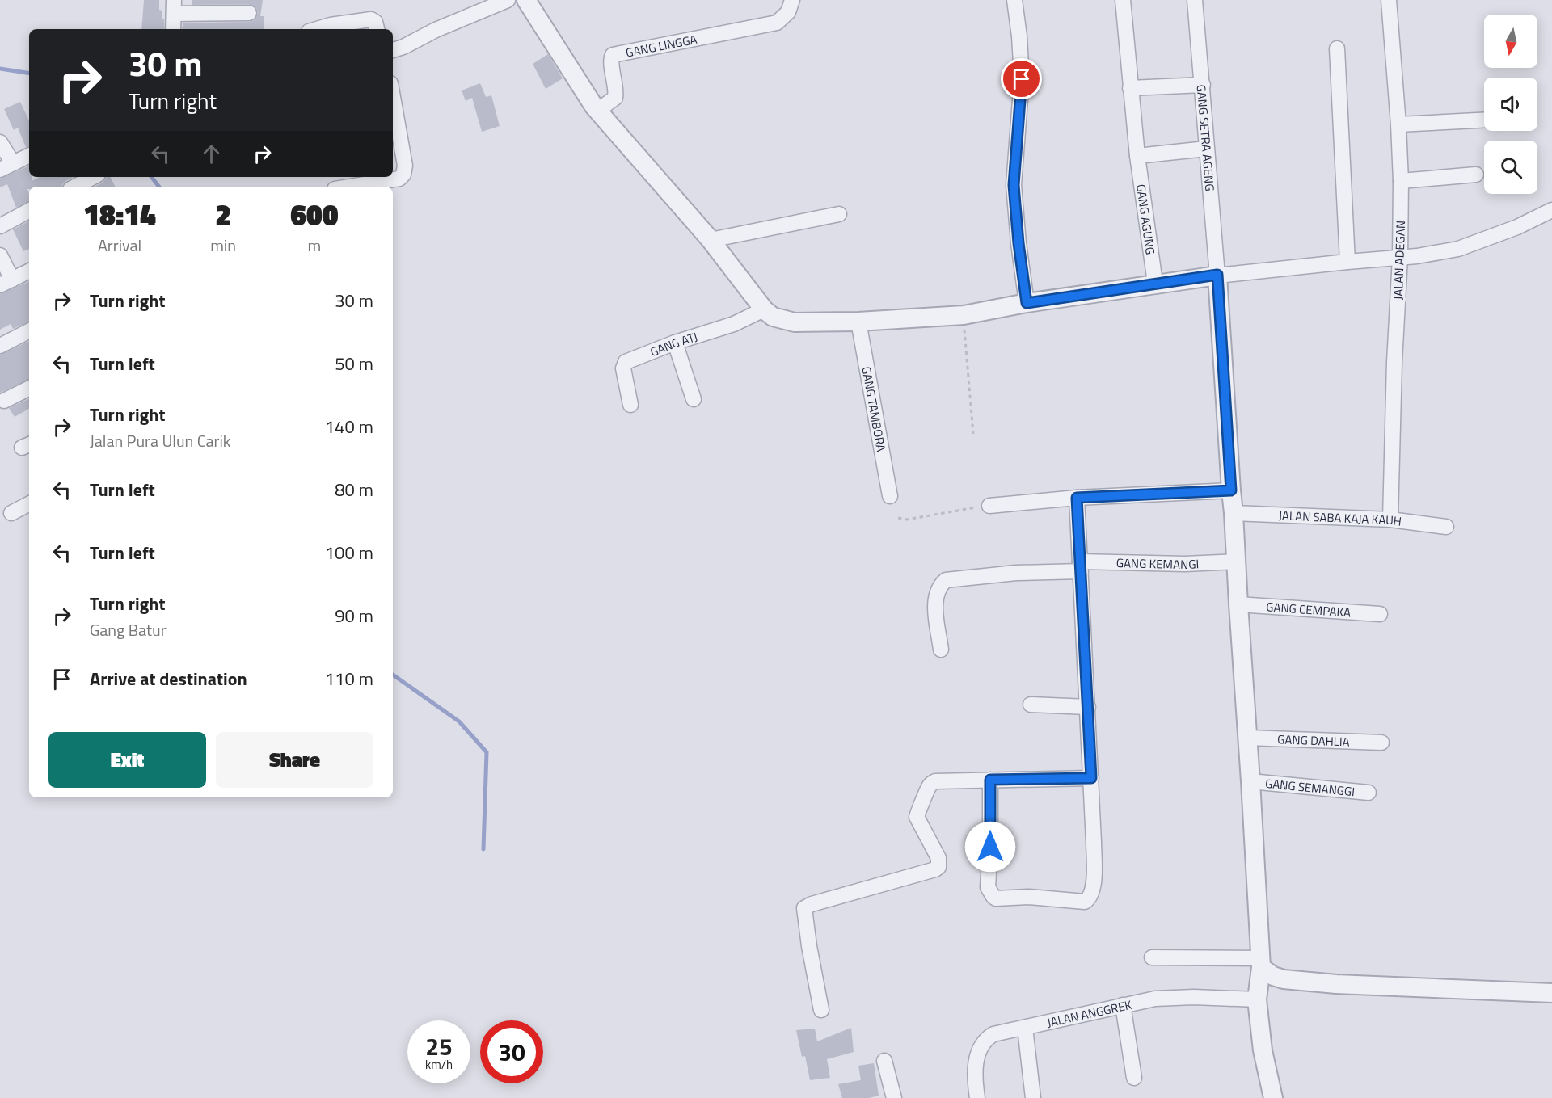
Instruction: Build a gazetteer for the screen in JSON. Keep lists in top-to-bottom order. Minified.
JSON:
{"streets":{"street":["GANG LINGGA","GANG SETRA AGENG","GANG AGUNG","JALAN ADEGAN","GANG ATJ","GANG TAMBORA","JALAN SABA KAJA KAUH","GANG KEMANGI","GANG CEMPAKA","GANG DAHLIA","GANG SEMANGGI","JALAN ANGGREK"]},"crossings":[["JALAN ADEGAN","JALAN SABA KAJA KAUH"]],"north":"bottom","page":{"turn":["30 m","Turn right"],"eta":["18:14","Arrival","2","min","600","m"],"list":[{"name":"Turn right","value":"30 m"},{"name":"Turn left","value":"50 m"},{"name":"Turn right","note":"Jalan Pura Ulun Carik","value":"140 m"},{"name":"Turn left","value":"80 m"},{"name":"Turn left","value":"100 m"},{"name":"Turn right","note":"Gang Batur","value":"90 m"},{"name":"Arrive at destination","value":"110 m"}],"buttons":["Exit","Share"],"speed":"25 km/h","limit":"30"}}
